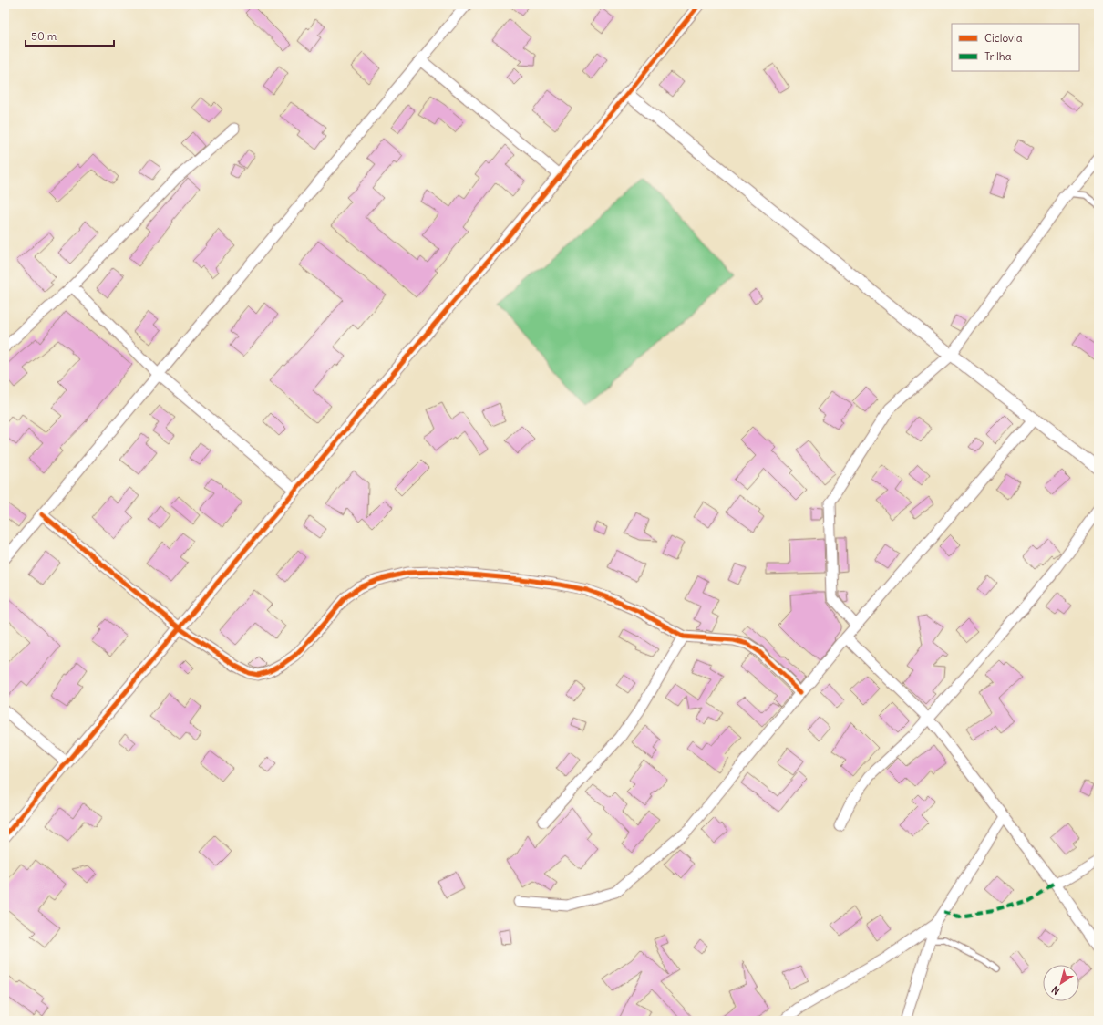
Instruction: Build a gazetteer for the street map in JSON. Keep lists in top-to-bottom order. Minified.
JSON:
{"legend":["Ciclovia","Trilha"],"scale_bar":"50 m","north":"bottom left"}
